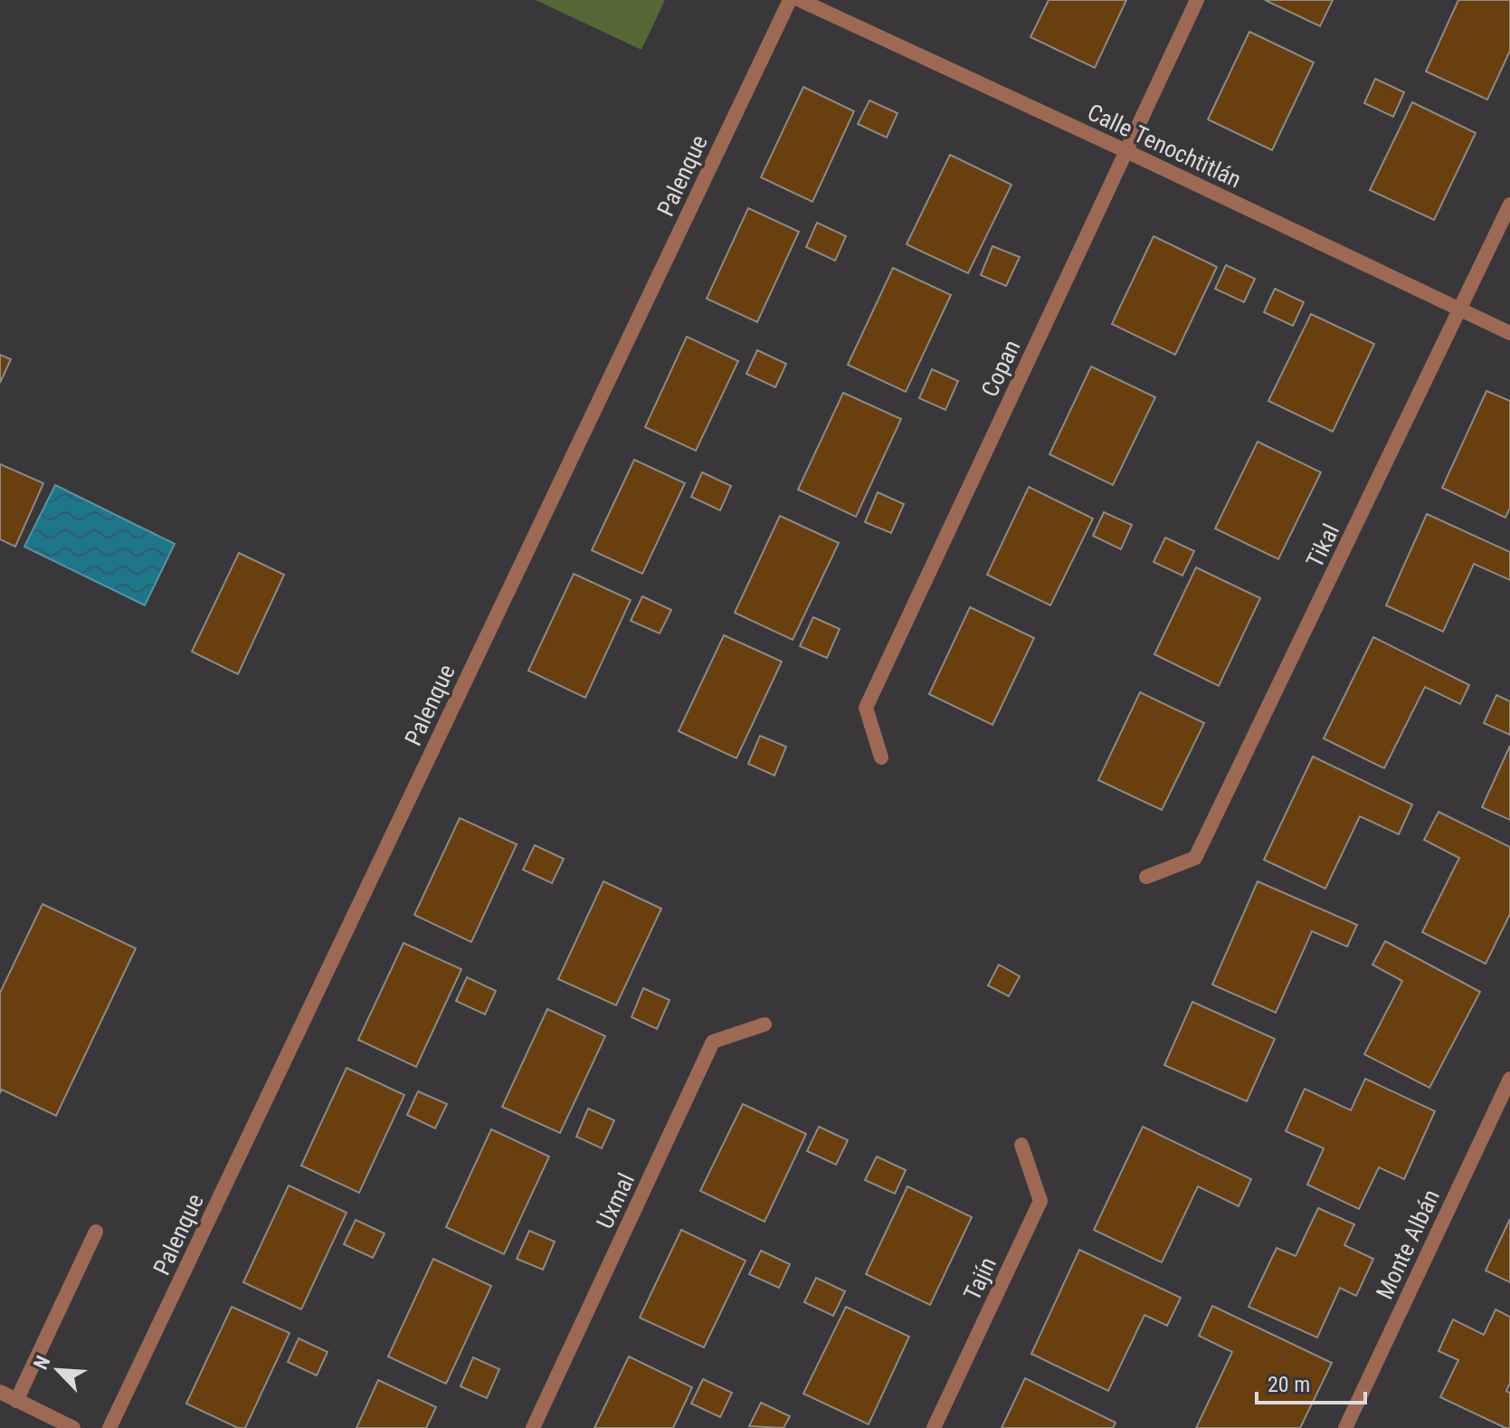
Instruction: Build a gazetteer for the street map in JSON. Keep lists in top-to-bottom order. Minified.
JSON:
{"streets":{"street":["Calle Tenochtitlán","Palenque","Copan","Tikal","Uxmal","Monte Albán","Tajín"]},"crossings":[["Calle Tenochtitlán","Copan"],["Calle Tenochtitlán","Tikal"]],"scale_bar":"20 m","north":"top left"}
